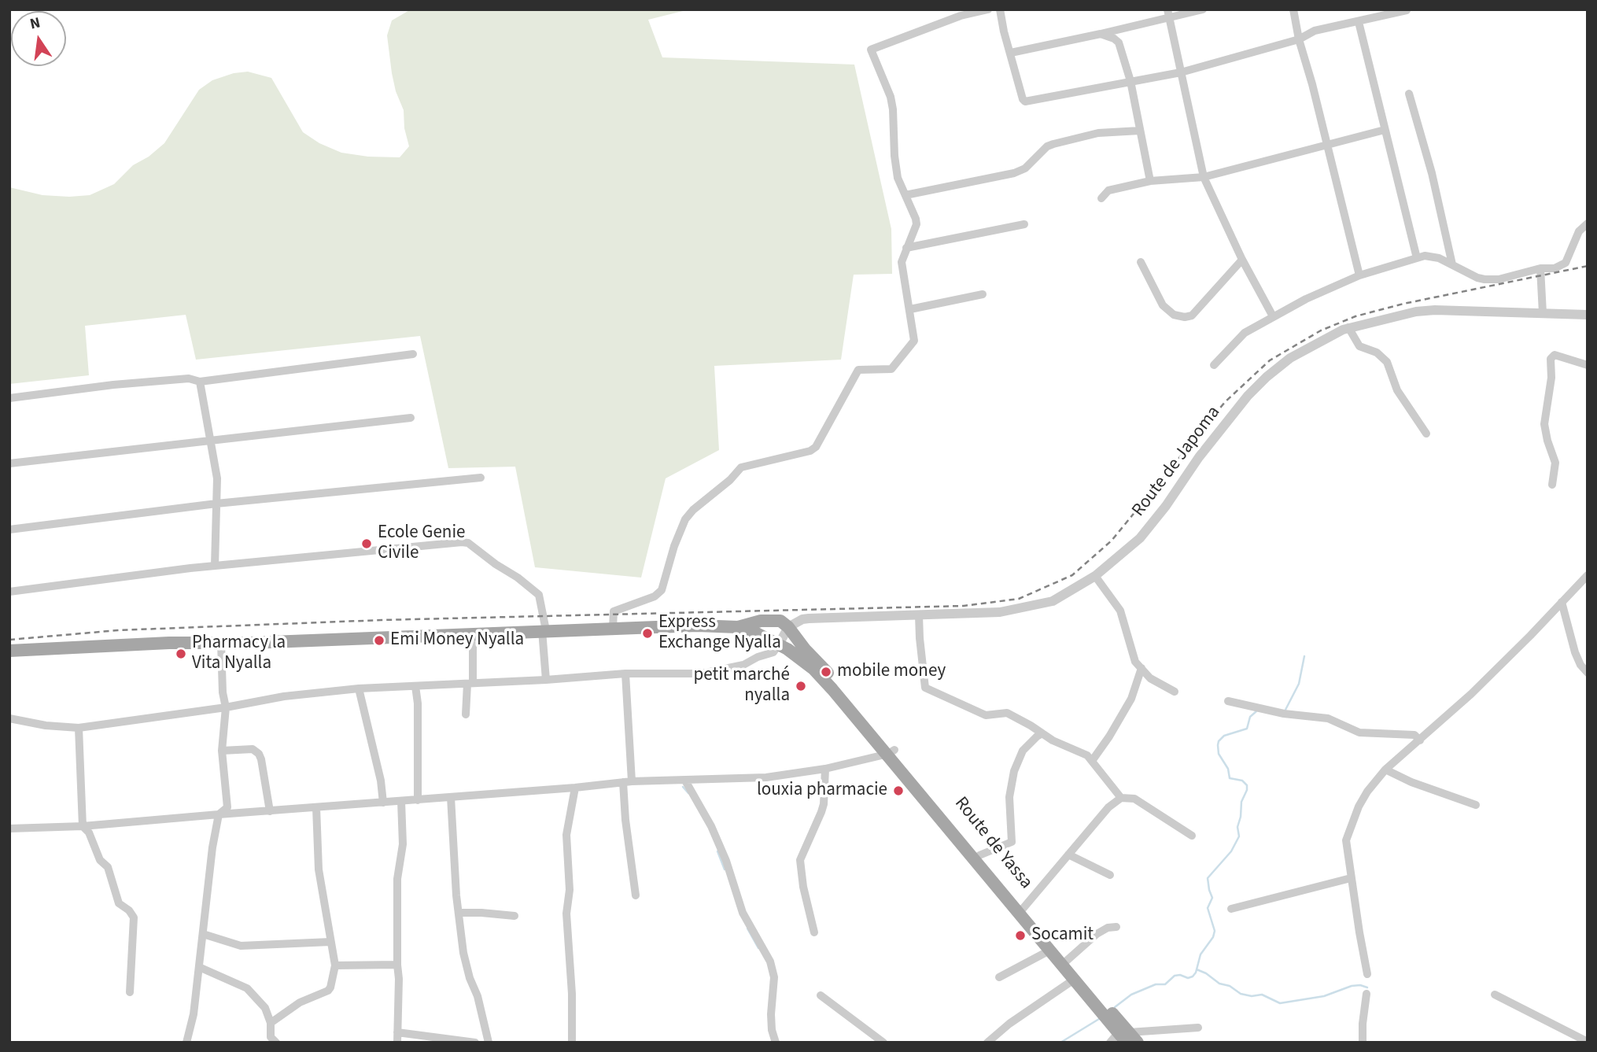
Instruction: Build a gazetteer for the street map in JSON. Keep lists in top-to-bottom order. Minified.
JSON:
{"streets":{"main road":["Route de Yassa"],"street":["Route de Japoma"]},"places":["Ecole Genie Civile","Express Exchange Nyalla","Emi Money Nyalla","Pharmacy la Vita Nyalla","mobile money","petit marché nyalla","louxia pharmacie","Socamit"],"north":"top"}
